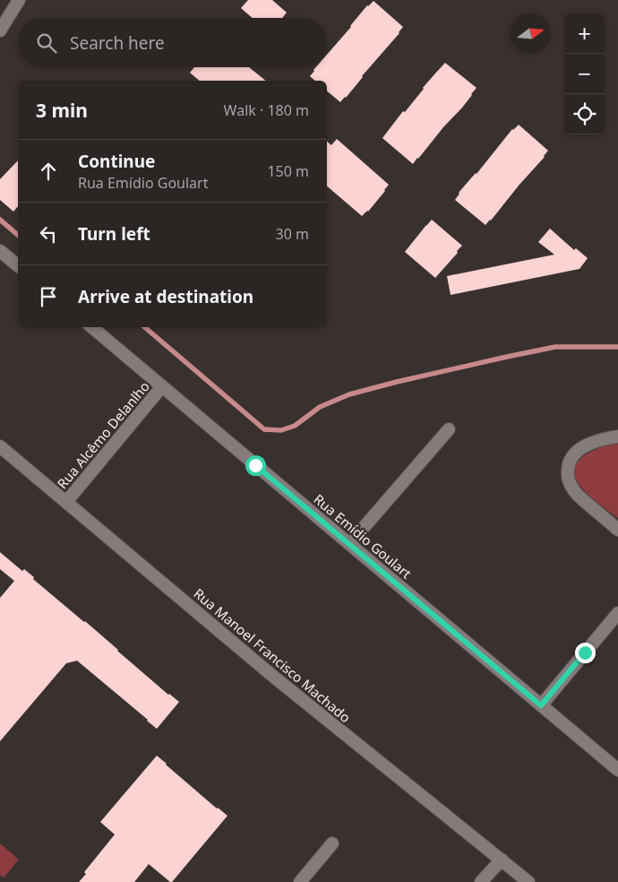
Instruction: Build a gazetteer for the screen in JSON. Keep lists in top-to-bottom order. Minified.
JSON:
{"streets":{"street":["Rua Alcêmo Delanlho","Rua Emídio Goulart","Rua Manoel Francisco Machado"]},"crossings":[["Rua Alcêmo Delanlho","Rua Emídio Goulart"],["Rua Alcêmo Delanlho","Rua Manoel Francisco Machado"]],"north":"right","page":{"map_buttons":["+","−"],"search":"Search here","heading":["3 min","Walk · 180 m"],"list":[["Continue","Rua Emídio Goulart","150 m"],["Turn left","30 m"],"Arrive at destination"]}}
